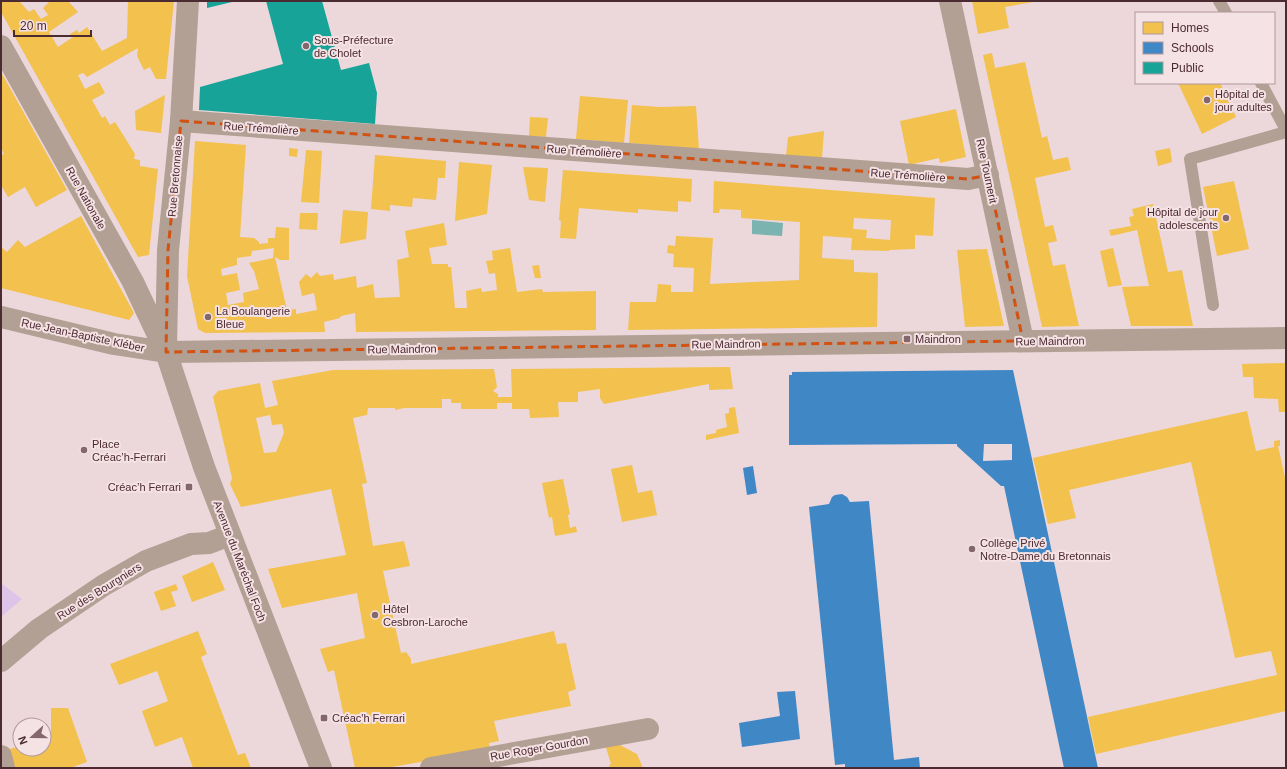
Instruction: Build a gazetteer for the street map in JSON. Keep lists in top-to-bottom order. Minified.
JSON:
{"streets":{"street":["Rue Trémolière","Rue Tournerit","Rue Bretonnaise","Rue Nationale","Rue Jean-Baptiste Kléber","Rue Maindron","Avenue du Maréchal Foch","Rue des Bourgniers","Rue Roger Gourdon"]},"crossings":[["Rue Trémolière","Rue Tournerit"],["Rue Trémolière","Rue Bretonnaise"],["Rue Tournerit","Rue Maindron"],["Rue Bretonnaise","Rue Nationale"],["Rue Bretonnaise","Rue Jean-Baptiste Kléber"],["Rue Bretonnaise","Rue Maindron"],["Rue Bretonnaise","Avenue du Maréchal Foch"],["Rue Nationale","Rue Jean-Baptiste Kléber"],["Rue Nationale","Rue Maindron"],["Rue Nationale","Avenue du Maréchal Foch"],["Rue Jean-Baptiste Kléber","Rue Maindron"],["Rue Jean-Baptiste Kléber","Avenue du Maréchal Foch"],["Rue Maindron","Avenue du Maréchal Foch"],["Avenue du Maréchal Foch","Rue des Bourgniers"]],"places":{"other":["Sous-Préfecture de Cholet","Hôpital de jour adultes","Hôpital de jour adolescents","La Boulangerie Bleue","Place Créac’h-Ferrari","Collège Privé Notre-Dame du Bretonnais","Hôtel Cesbron-Laroche"],"transit":["Maindron","Créac’h Ferrari","Créac'h Ferrari"]},"legend":["Homes","Schools","Public"],"scale_bar":"20 m","north":"left"}
